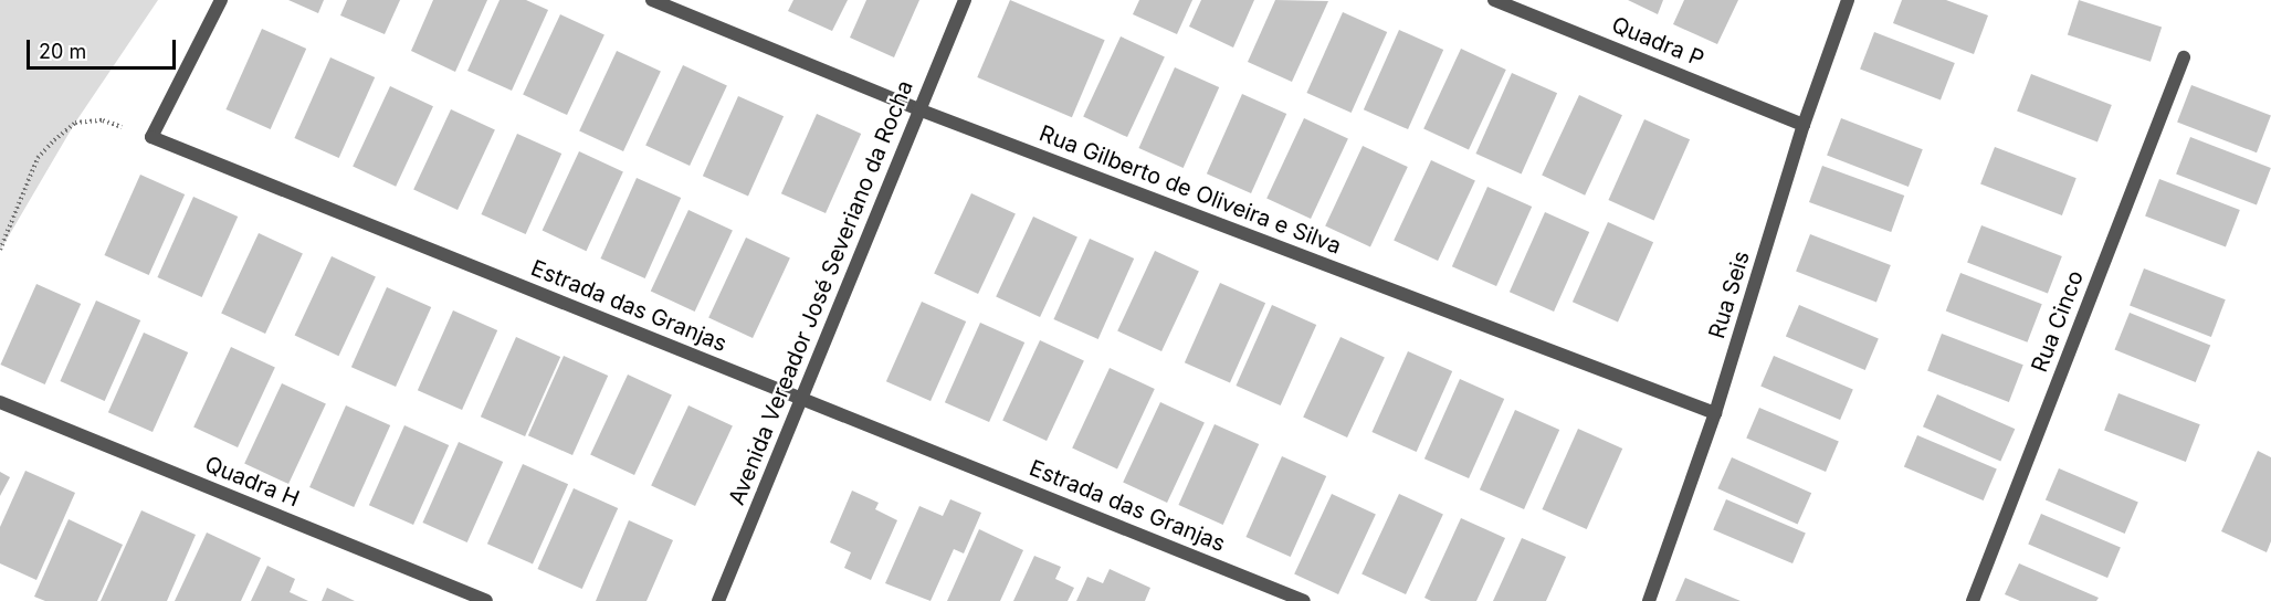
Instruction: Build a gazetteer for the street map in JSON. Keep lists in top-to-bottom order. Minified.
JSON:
{"streets":{"street":["Quadra P","Rua Gilberto de Oliveira e Silva","Avenida Vereador José Severiano da Rocha","Rua Seis","Estrada das Granjas","Rua Cinco","Quadra H"]},"crossings":[["Quadra P","Rua Seis"],["Rua Gilberto de Oliveira e Silva","Avenida Vereador José Severiano da Rocha"],["Rua Gilberto de Oliveira e Silva","Rua Seis"],["Avenida Vereador José Severiano da Rocha","Estrada das Granjas"]],"scale_bar":"20 m"}
